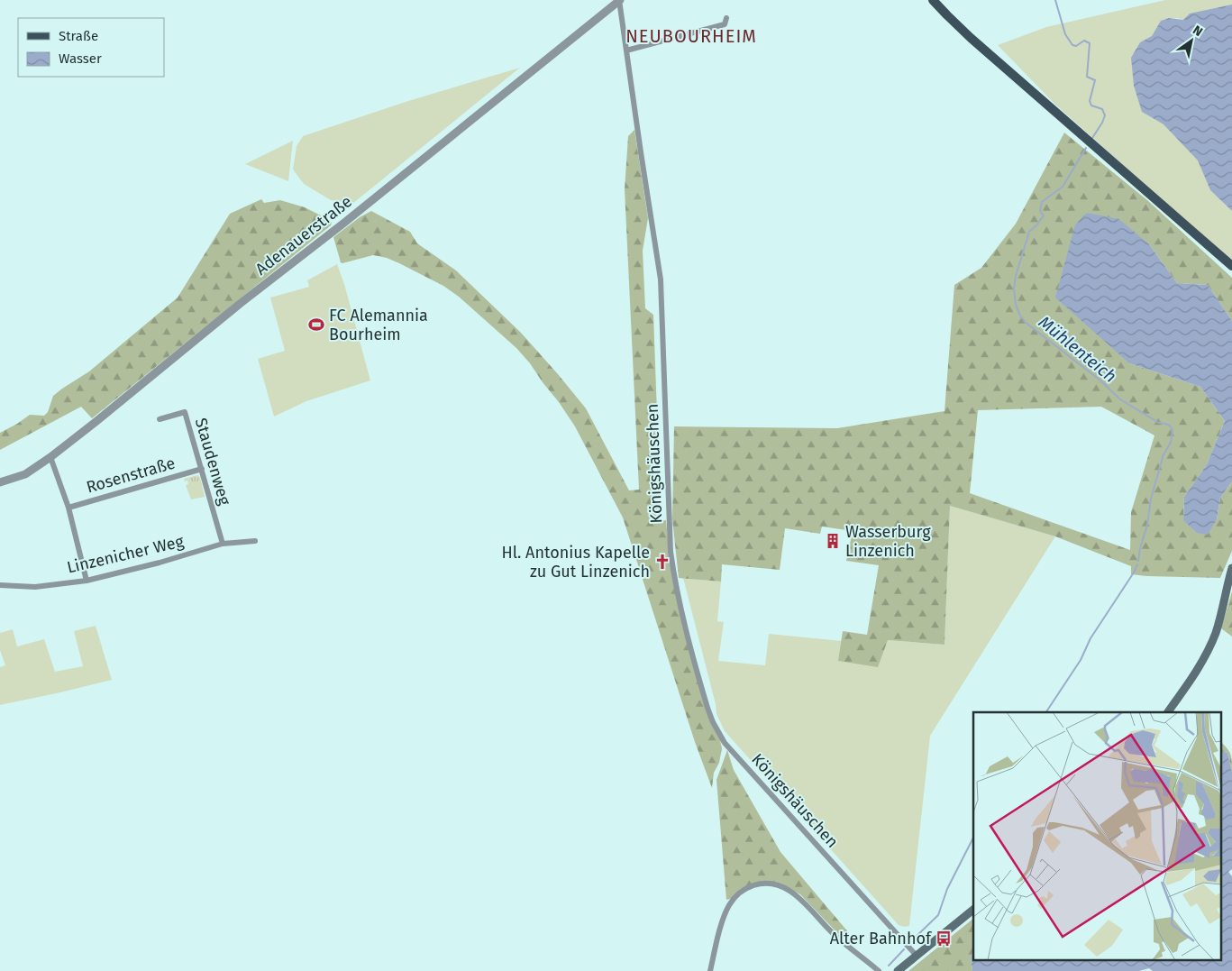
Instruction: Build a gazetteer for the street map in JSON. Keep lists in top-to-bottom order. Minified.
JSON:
{"streets":{"street":["Adenauerstraße","Staudenweg","Königshäuschen","Rosenstraße","Linzenicher Weg"]},"crossings":[["Adenauerstraße","Königshäuschen"],["Staudenweg","Rosenstraße"],["Staudenweg","Linzenicher Weg"]],"districts":["NEUBOURHEIM"],"water":["Mühlenteich"],"places":{"sports":["FC Alemannia Bourheim"],"building":["Wasserburg Linzenich"],"church":["Hl. Antonius Kapelle zu Gut Linzenich"],"bus stop":["Alter Bahnhof"]},"legend":["Straße","Wasser"],"north":"top right"}
